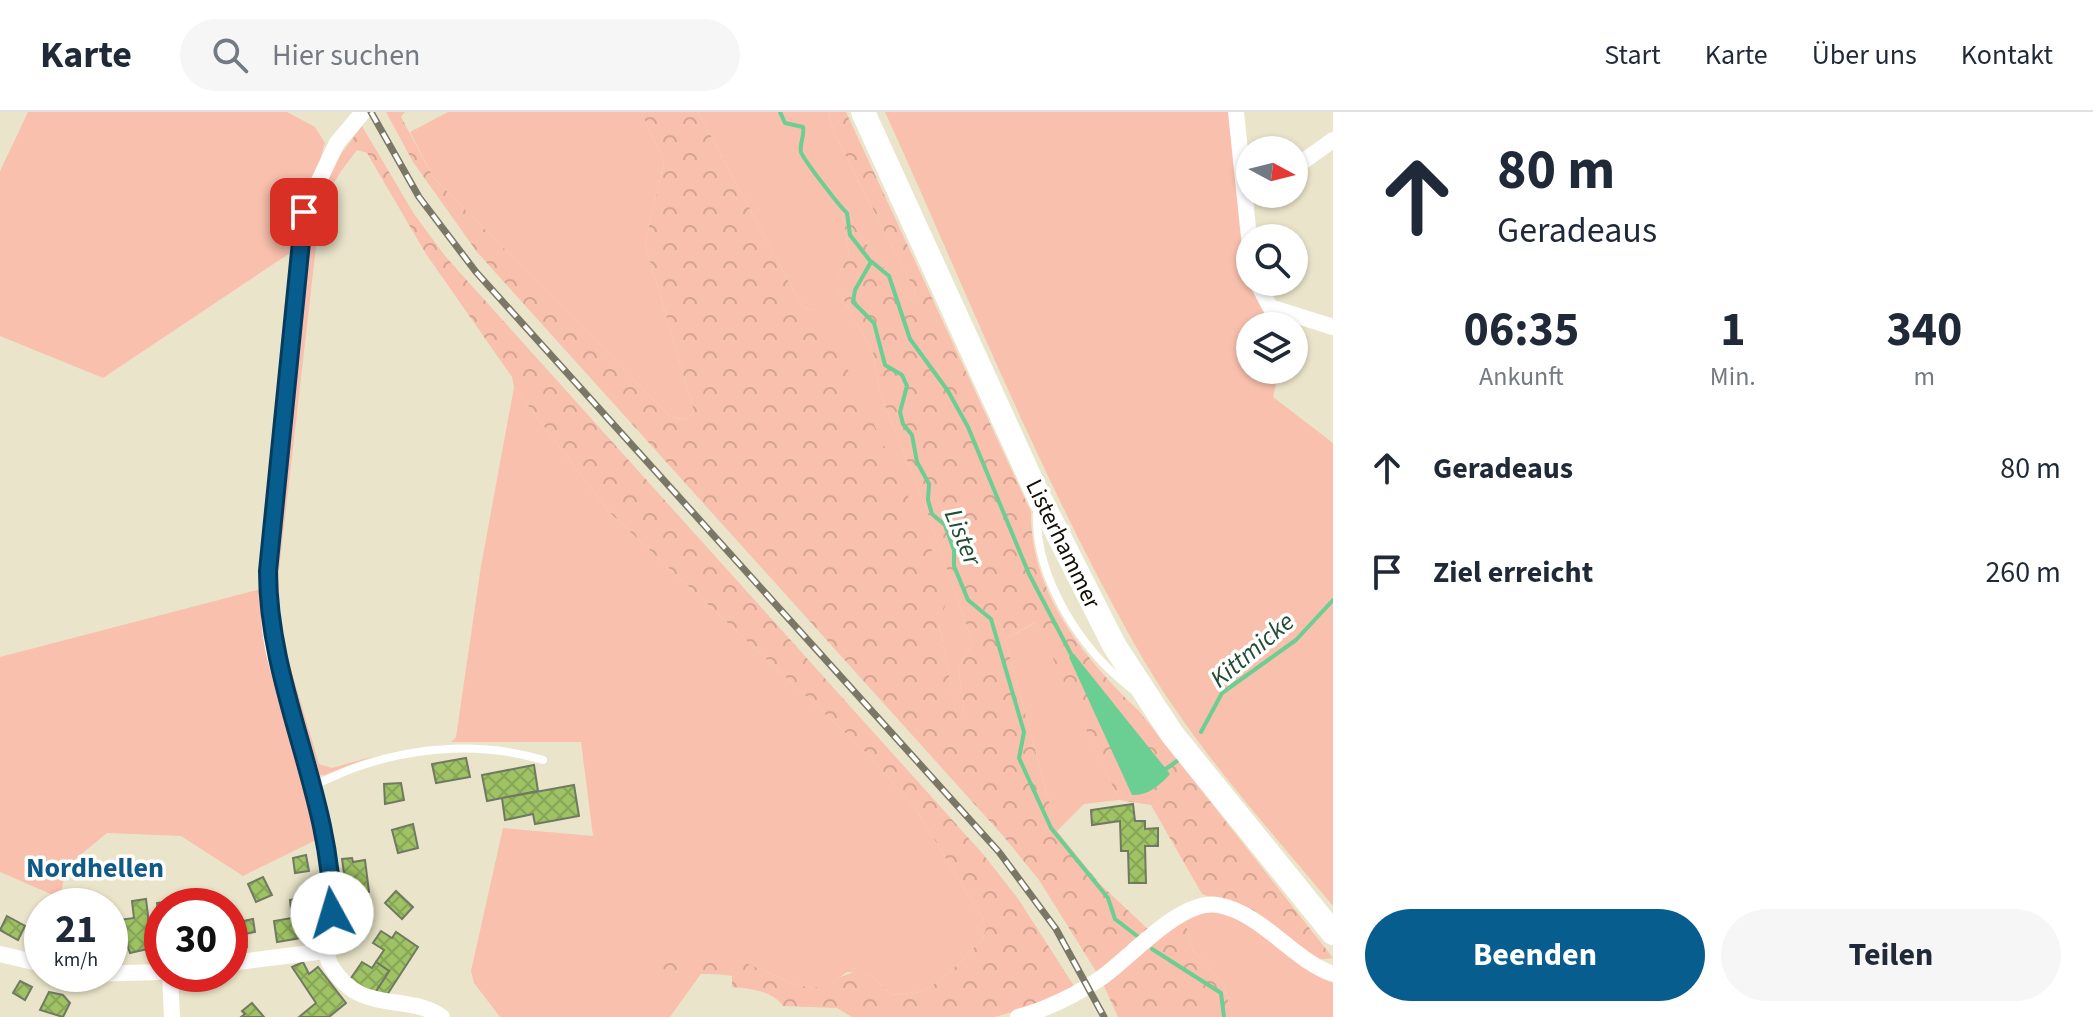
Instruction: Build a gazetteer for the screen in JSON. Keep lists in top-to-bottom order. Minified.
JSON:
{"streets":{"main road":["Listerhammer"]},"districts":["Nordhellen"],"water":["Lister","Kittmicke"],"north":"right","page":{"header":"Karte","search":"Hier suchen","nav":["Start","Karte","Über uns","Kontakt"],"turn":["80 m","Geradeaus"],"eta":["06:35","Ankunft","1","Min.","340","m"],"list":[{"name":"Geradeaus","value":"80 m"},{"name":"Ziel erreicht","value":"260 m"}],"speed":"21 km/h","limit":"30","buttons":["Beenden","Teilen"]}}
